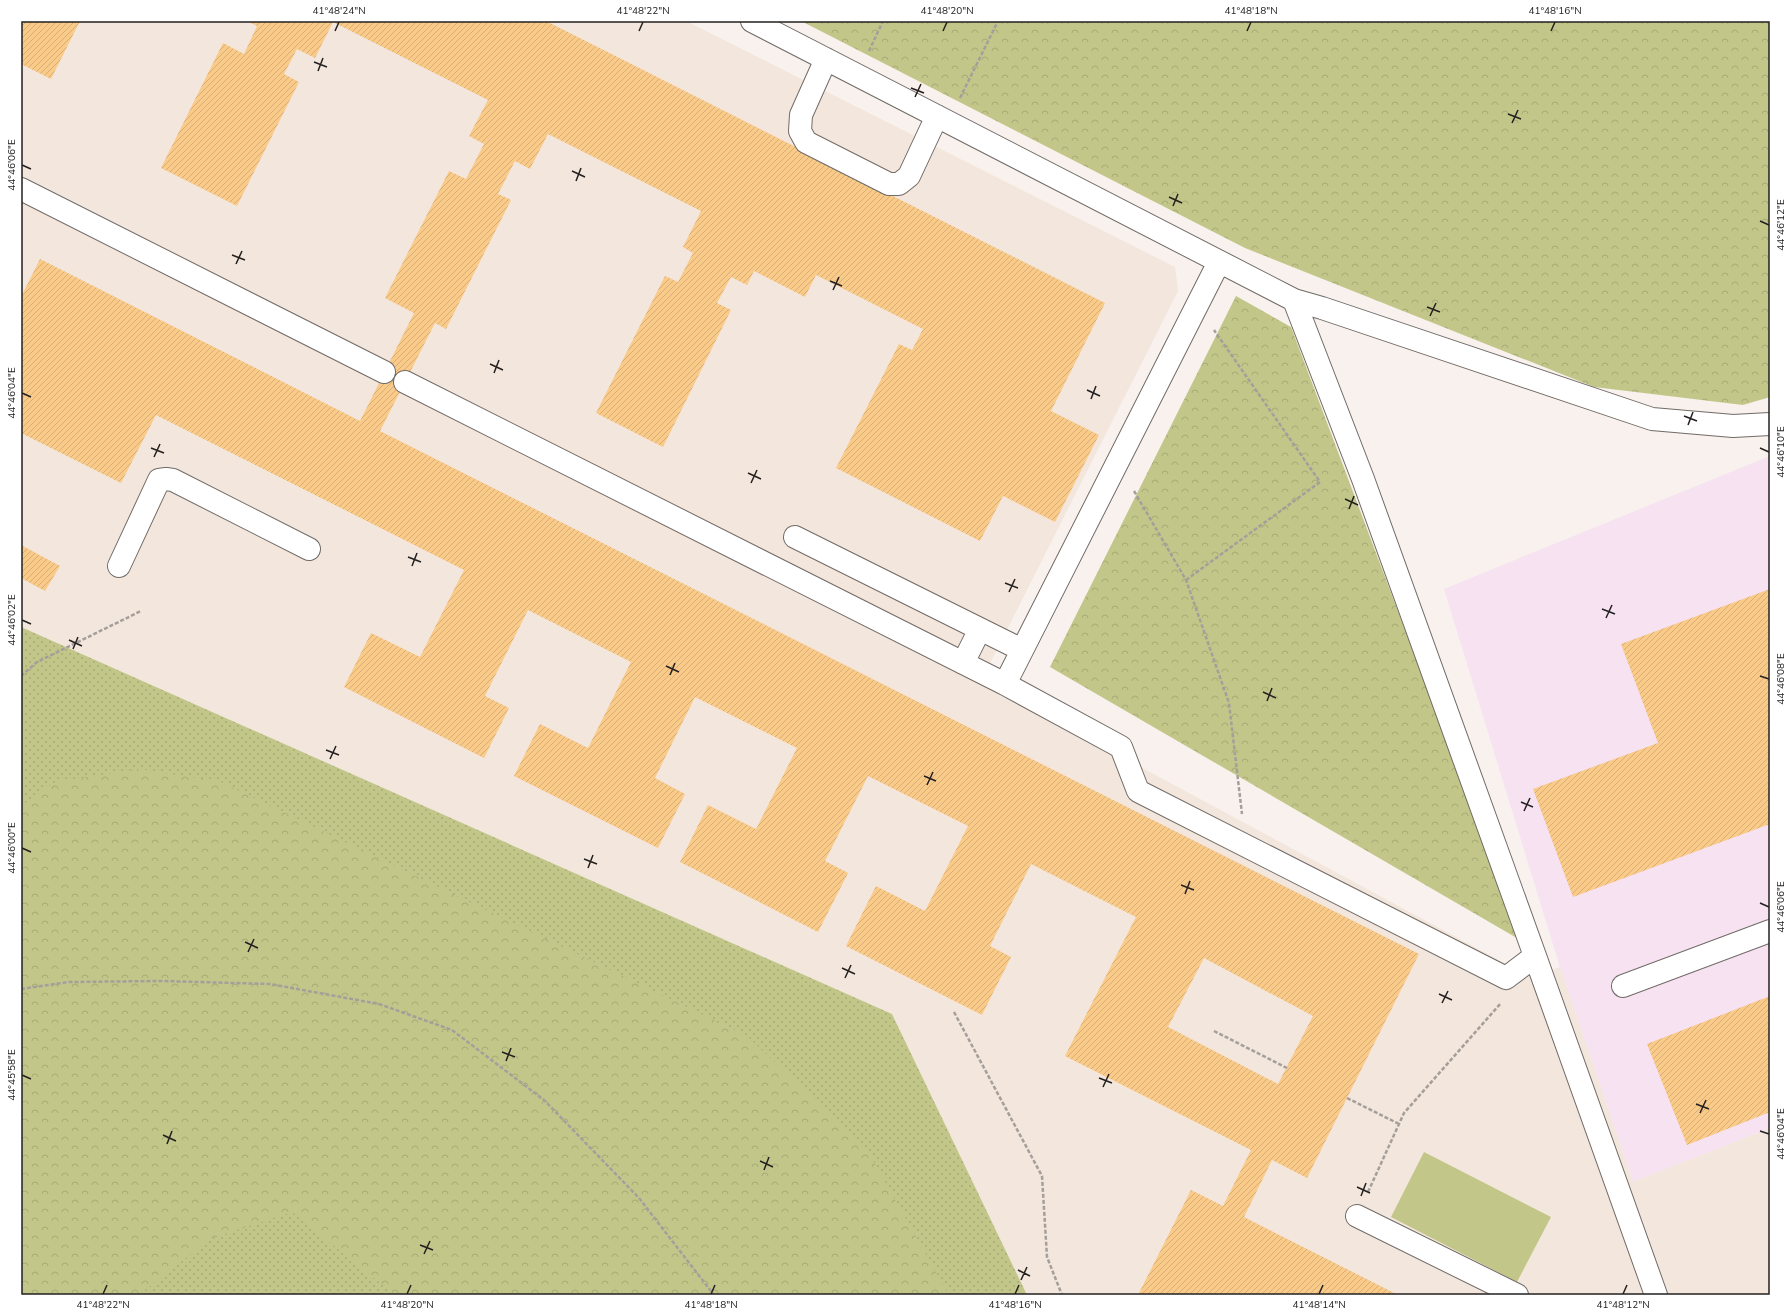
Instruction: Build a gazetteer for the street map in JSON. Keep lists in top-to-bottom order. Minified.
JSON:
{"coordinates":["41°48'24\"N","41°48'22\"N","41°48'20\"N","41°48'18\"N","41°48'16\"N","44°46'06\"E","44°46'12\"E","44°46'04\"E","44°46'10\"E","44°46'02\"E","44°46'08\"E","44°46'00\"E","44°45'58\"E","41°48'14\"N","41°48'12\"N"]}
